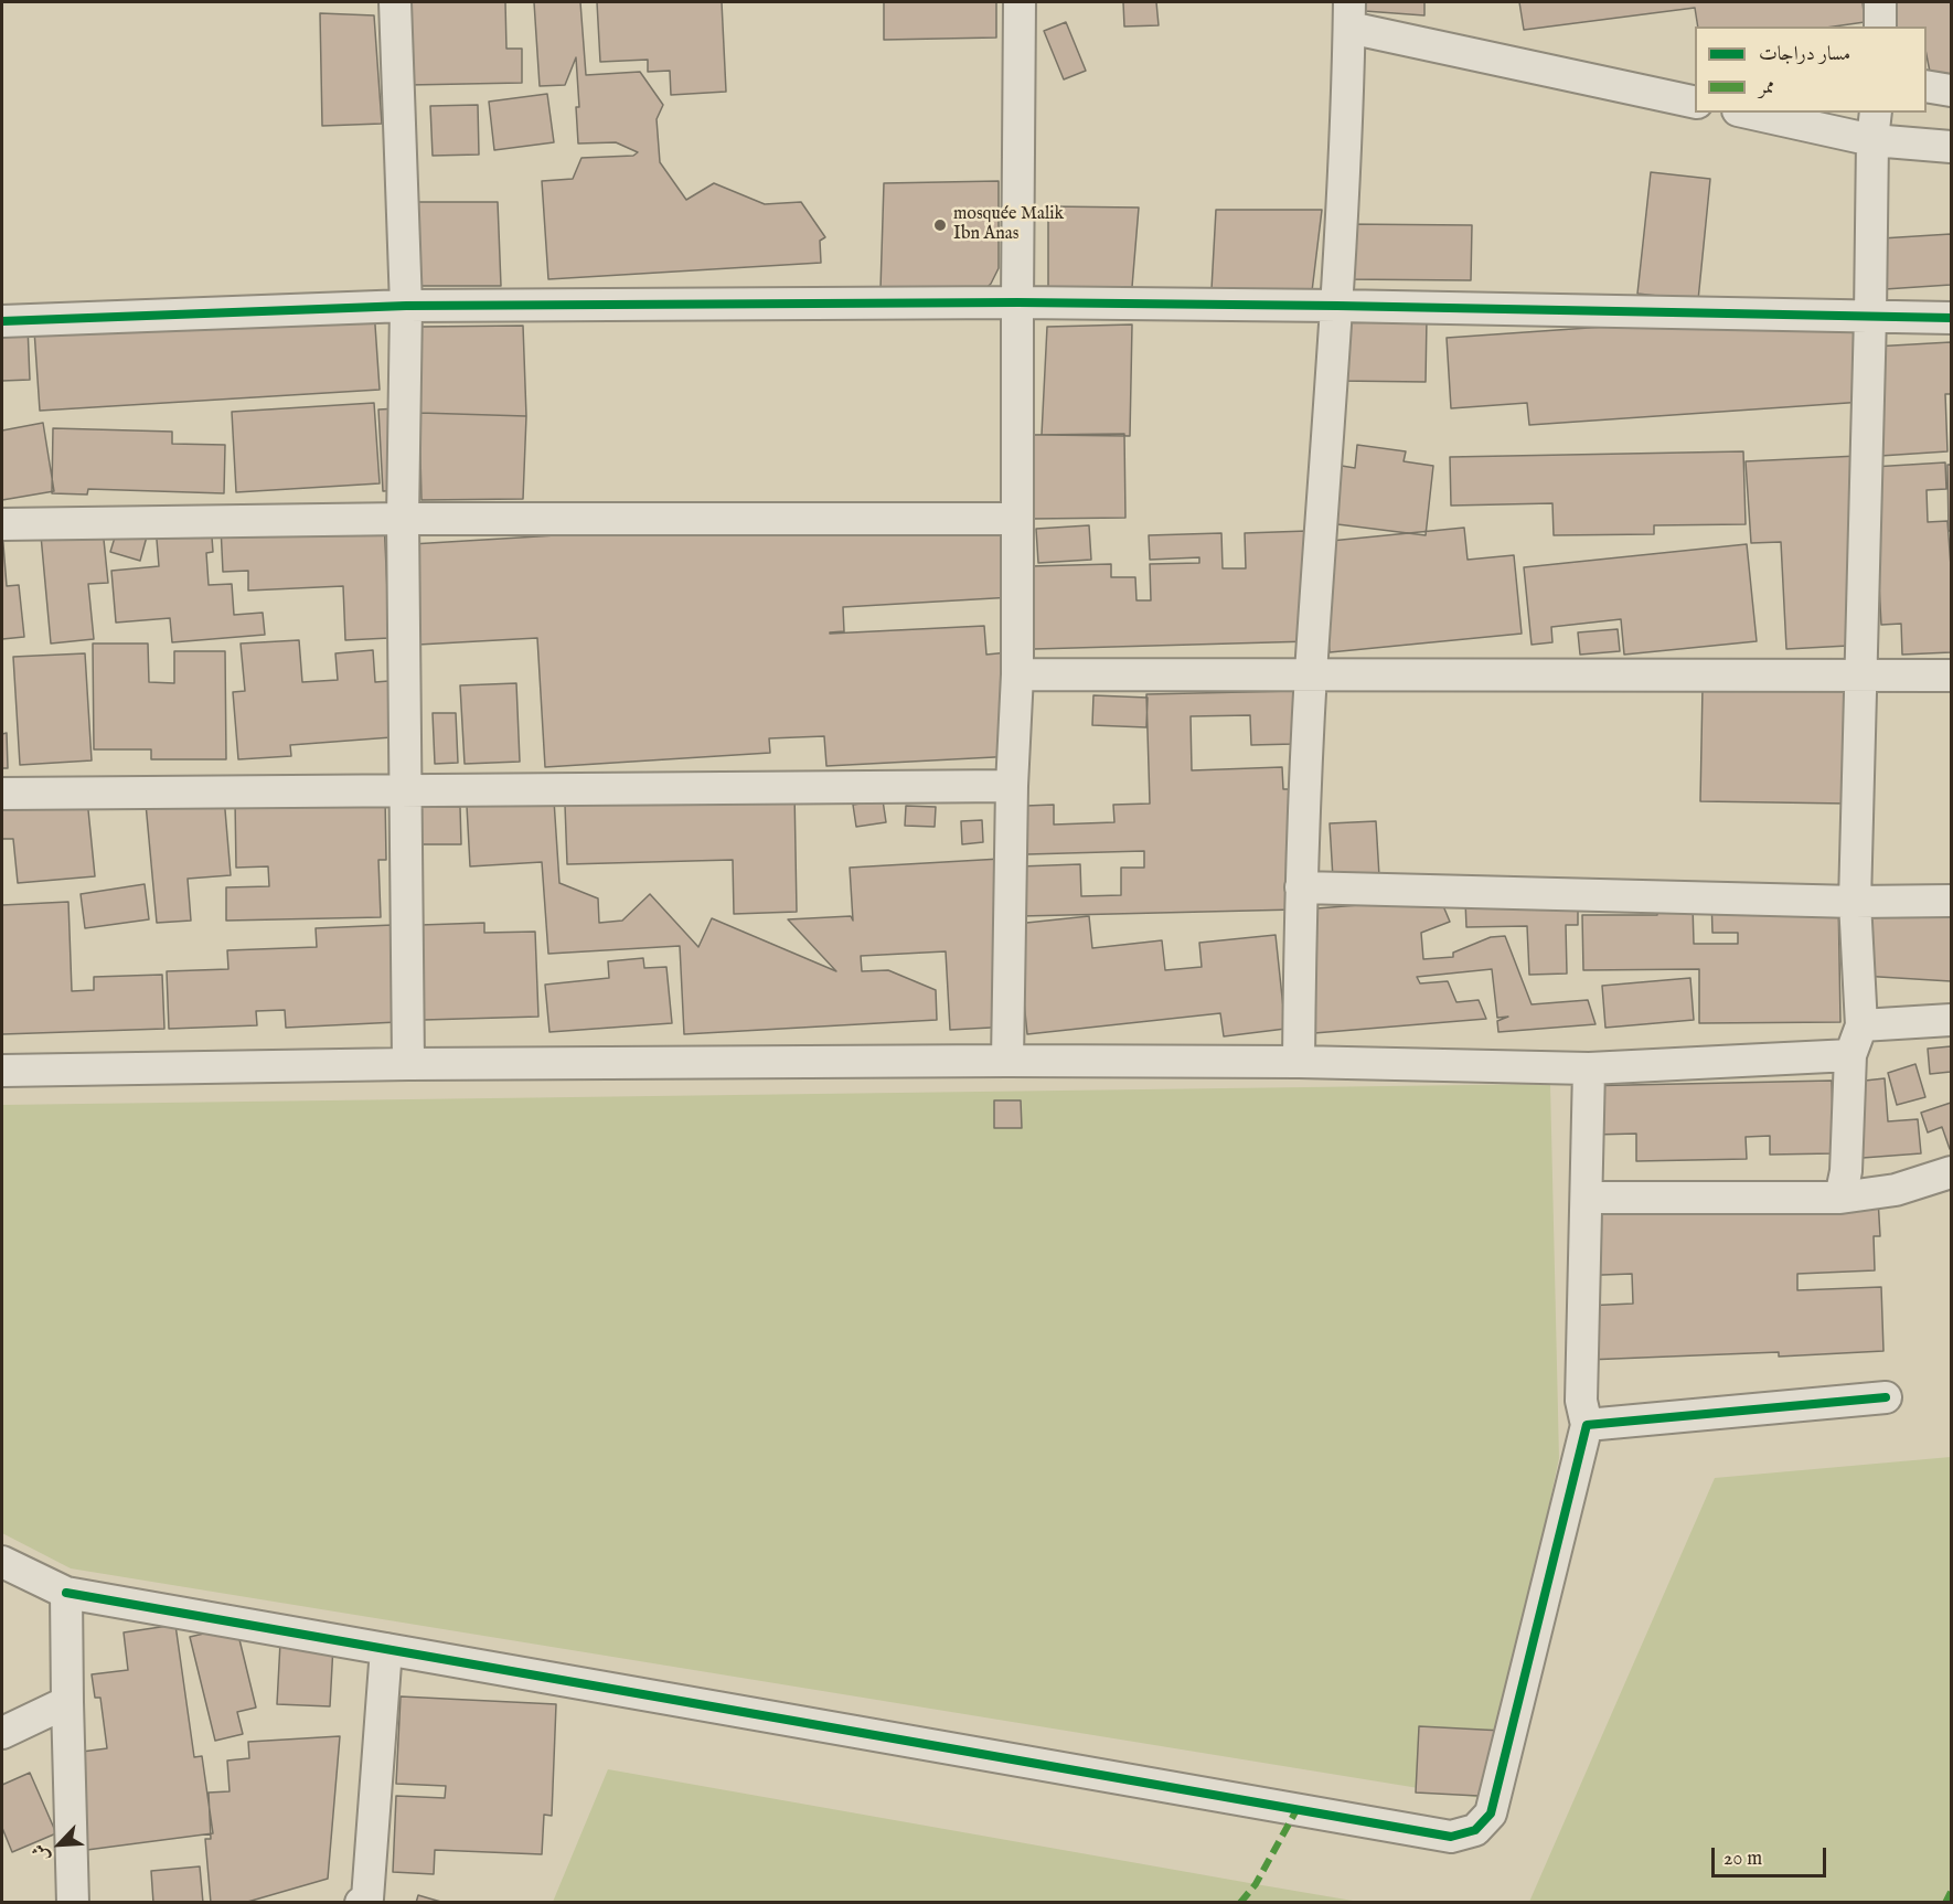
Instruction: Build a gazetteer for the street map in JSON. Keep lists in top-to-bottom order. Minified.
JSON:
{"places":["mosquée Malik Ibn Anas"],"legend":["مسار دراجات","ممر"],"scale_bar":"20 m","north":"bottom left"}
